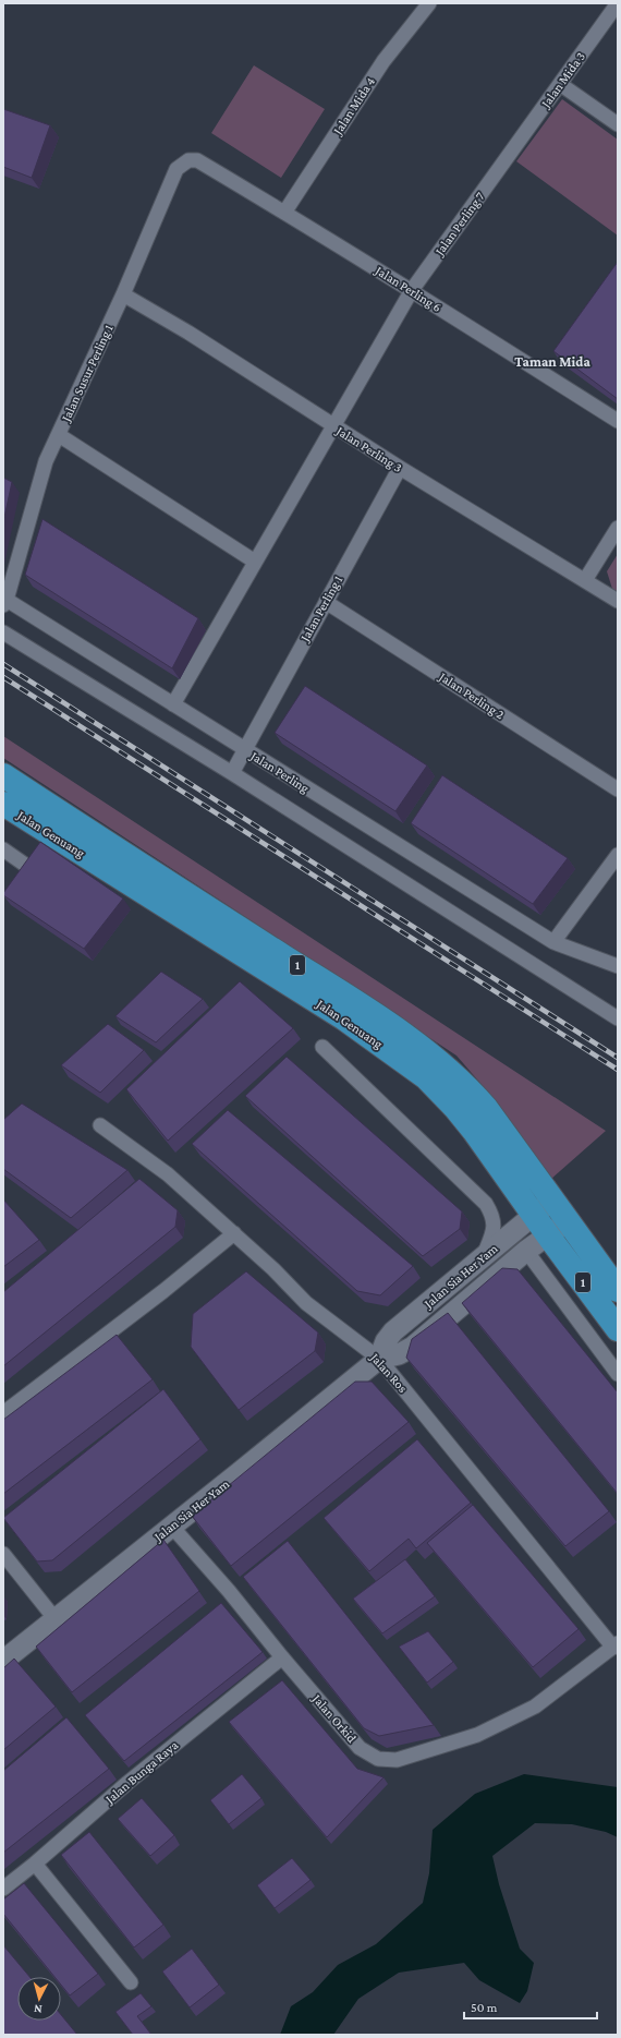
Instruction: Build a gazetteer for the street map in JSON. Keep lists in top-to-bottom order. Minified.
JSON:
{"streets":{"highway":["Jalan Genuang","1"],"street":["Jalan Mida 3","Jalan Mida 4","Jalan Perling 7","Jalan Perling 6","Jalan Susur Perling 1","Jalan Perling 3","Jalan Perling 1","Jalan Perling 2","Jalan Perling","Jalan Sia Her Yam","Jalan Ros","Jalan Orkid","Jalan Bunga Raya"]},"crossings":[["Jalan Mida 3","Jalan Perling 7"],["Jalan Mida 4","Jalan Perling 6"],["Jalan Perling 7","Jalan Perling 6"],["Jalan Perling 7","Jalan Perling 3"],["Jalan Perling 7","Jalan Perling"],["Jalan Perling 6","Jalan Susur Perling 1"],["Jalan Susur Perling 1","Jalan Perling 3"],["Jalan Susur Perling 1","Jalan Perling"],["Jalan Perling 3","Jalan Perling 1"],["Jalan Perling 1","Jalan Perling 2"],["Jalan Perling 1","Jalan Perling"],["Jalan Genuang","Jalan Sia Her Yam"],["Jalan Sia Her Yam","Jalan Ros"],["Jalan Sia Her Yam","Jalan Orkid"],["Jalan Ros","Jalan Orkid"],["Jalan Orkid","Jalan Bunga Raya"]],"districts":["Taman Mida"],"scale_bar":"50 m","north":"bottom"}
